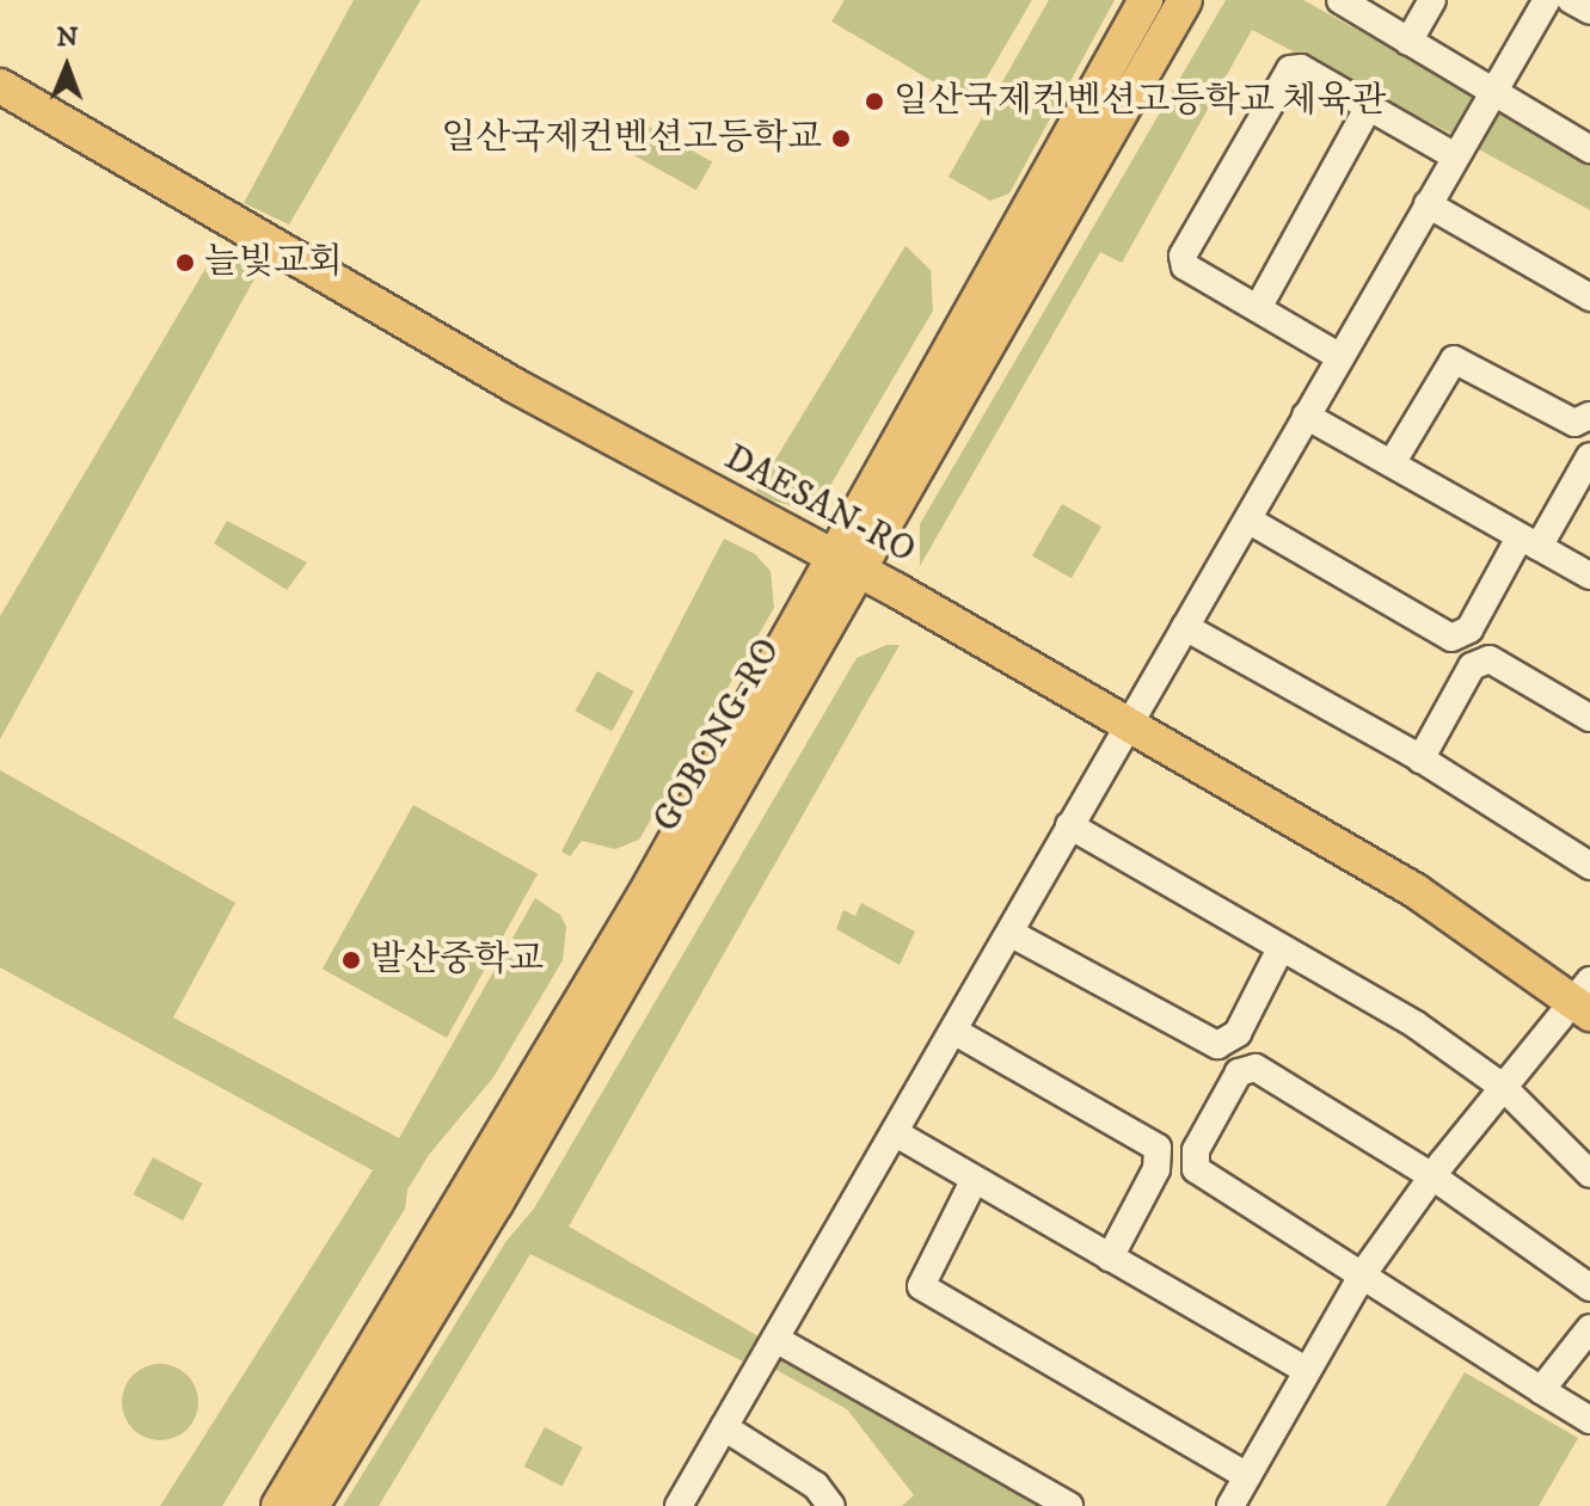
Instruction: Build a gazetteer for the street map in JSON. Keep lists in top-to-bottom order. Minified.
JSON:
{"streets":{"main road":["DAESAN-RO","GOBONG-RO"]},"crossings":[["DAESAN-RO","GOBONG-RO"]],"places":["일산국제컨벤션고등학교 체육관","일산국제컨벤션고등학교","늘빛교회","발산중학교"],"north":"top"}
